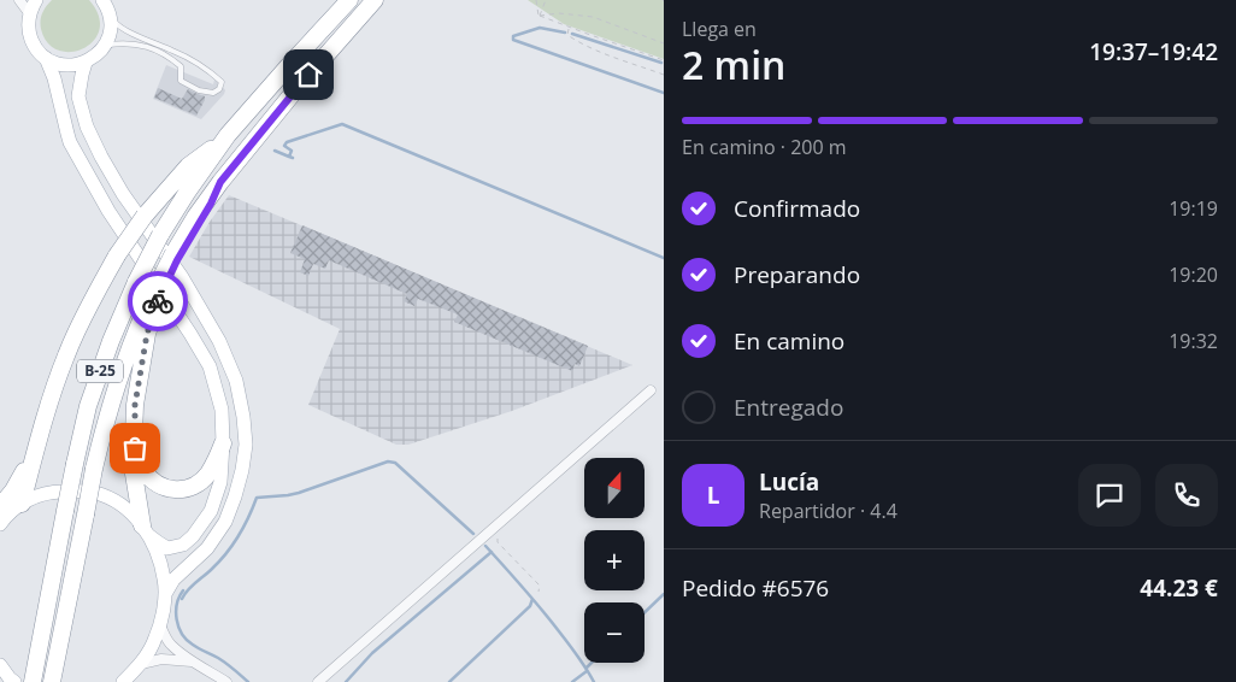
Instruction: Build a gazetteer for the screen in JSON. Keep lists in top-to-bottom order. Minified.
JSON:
{"streets":{"highway":["B-25"]},"north":"top","page":{"heading":["2 min","Llega en","19:37–19:42"],"panel":["Lucía","Repartidor · 4.4","Pedido #6576","44.23 €"],"bar":"En camino · 200 m","list":[["Confirmado","19:19"],["Preparando","19:20"],["En camino","19:32"],"Entregado"],"map_buttons":["+","−"],"round":"L"}}
